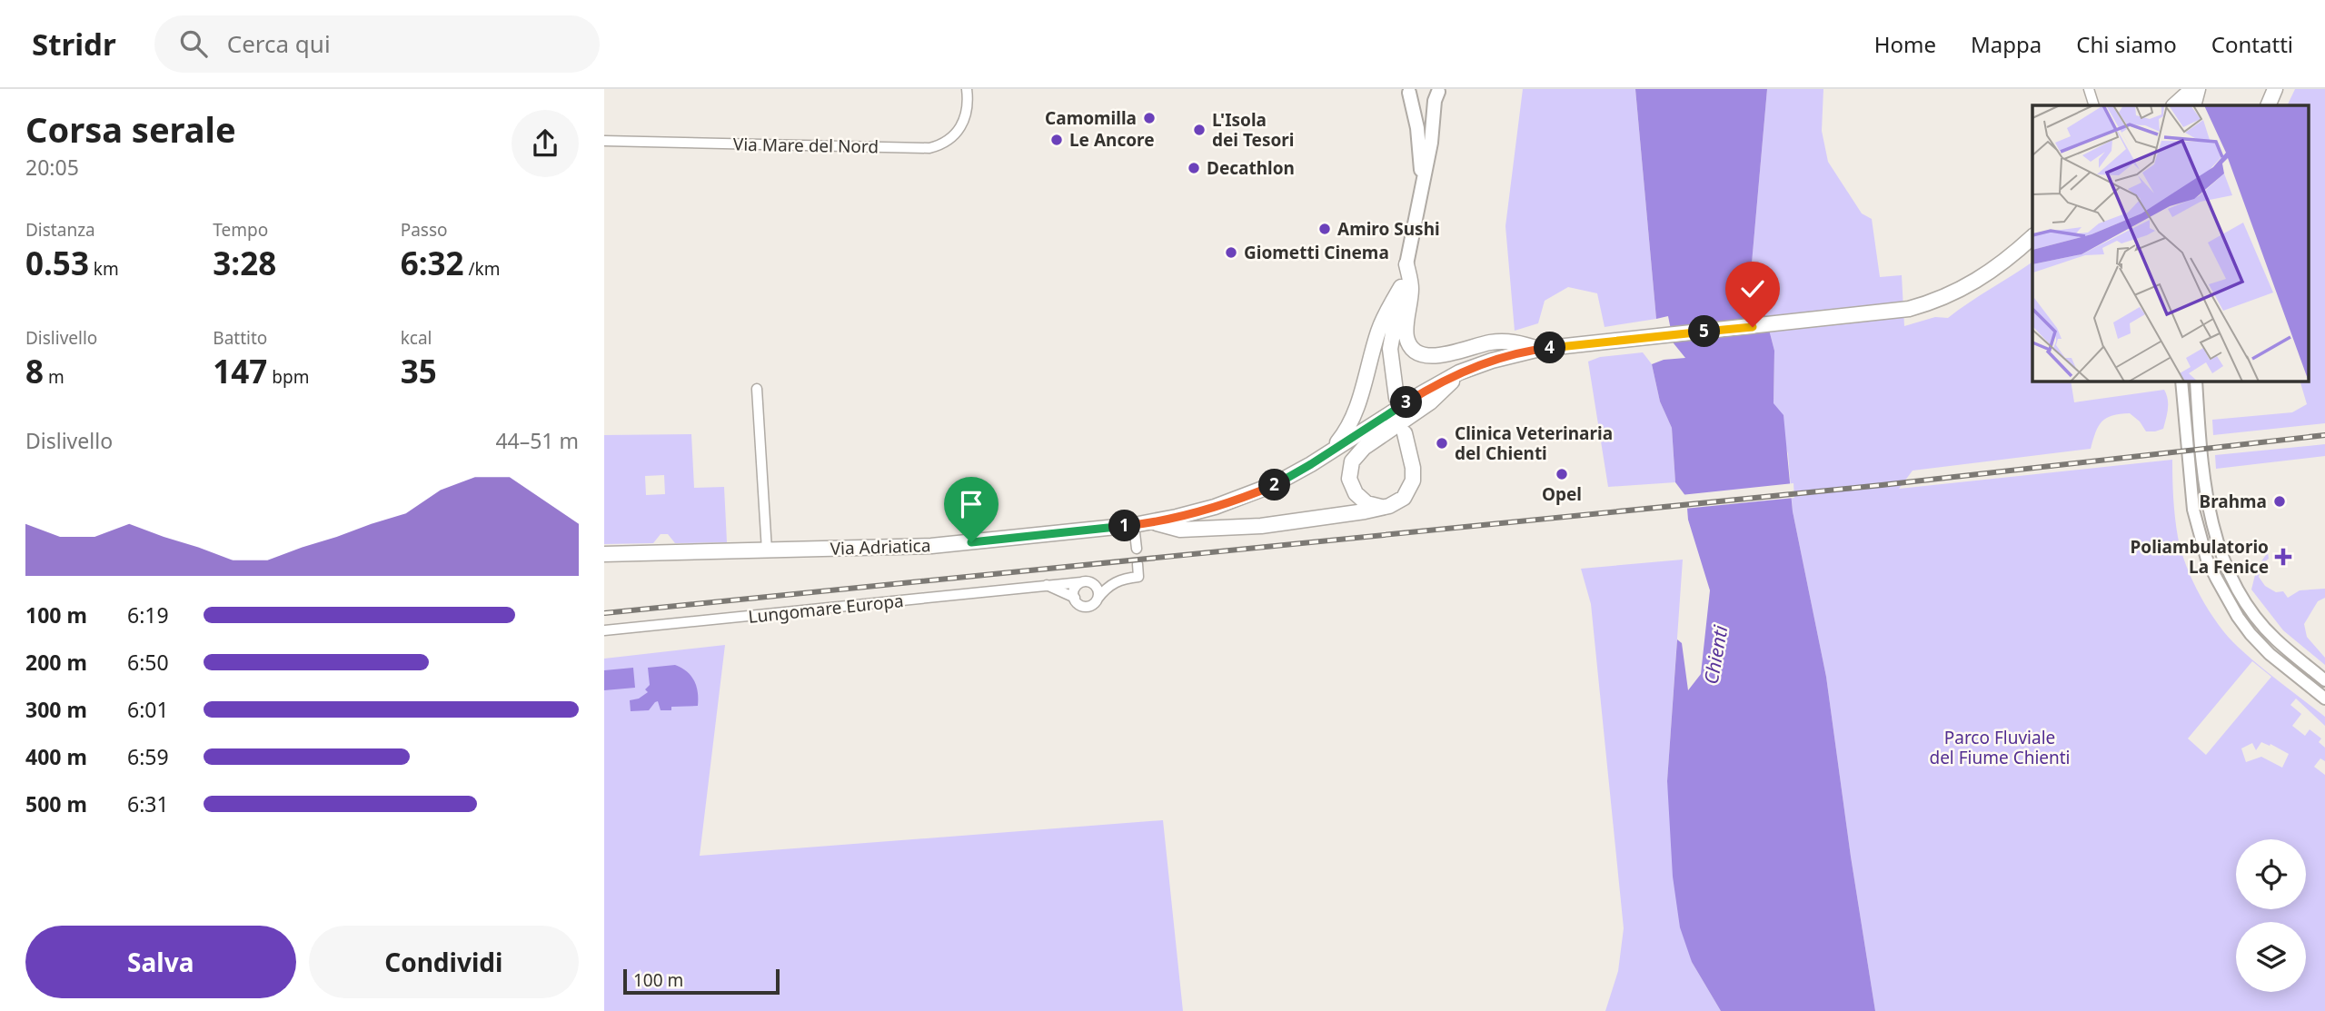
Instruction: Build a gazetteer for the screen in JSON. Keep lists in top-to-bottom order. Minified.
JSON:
{"streets":{"main road":["Via Adriatica"],"street":["Via Mare del Nord","Lungomare Europa"]},"water":["Chienti"],"parks":["Parco Fluviale del Fiume Chienti"],"places":{"other":["Camomilla","L'Isola dei Tesori","Le Ancore","Decathlon","Amiro Sushi","Giometti Cinema","Clinica Veterinaria del Chienti","Opel","Brahma"],"health":["Poliambulatorio La Fenice"]},"scale_bar":"100 m","page":{"header":"Stridr","search":"Cerca qui","nav":["Home","Mappa","Chi siamo","Contatti"],"heading":["Corsa serale","20:05"],"stats":[["Distanza","0.53 km"],["Tempo","3:28"],["Passo","6:32 /km"],["Dislivello","8 m"],["Battito","147 bpm"],["kcal","35"]],"pins":["5","4","3","2","1"],"chart":["Dislivello","44–51 m"],"list":[{"name":"100 m","note":"6:19"},{"name":"200 m","note":"6:50"},{"name":"300 m","note":"6:01"},{"name":"400 m","note":"6:59"},{"name":"500 m","note":"6:31"}],"buttons":["Salva","Condividi"],"scale":"100 m"}}
